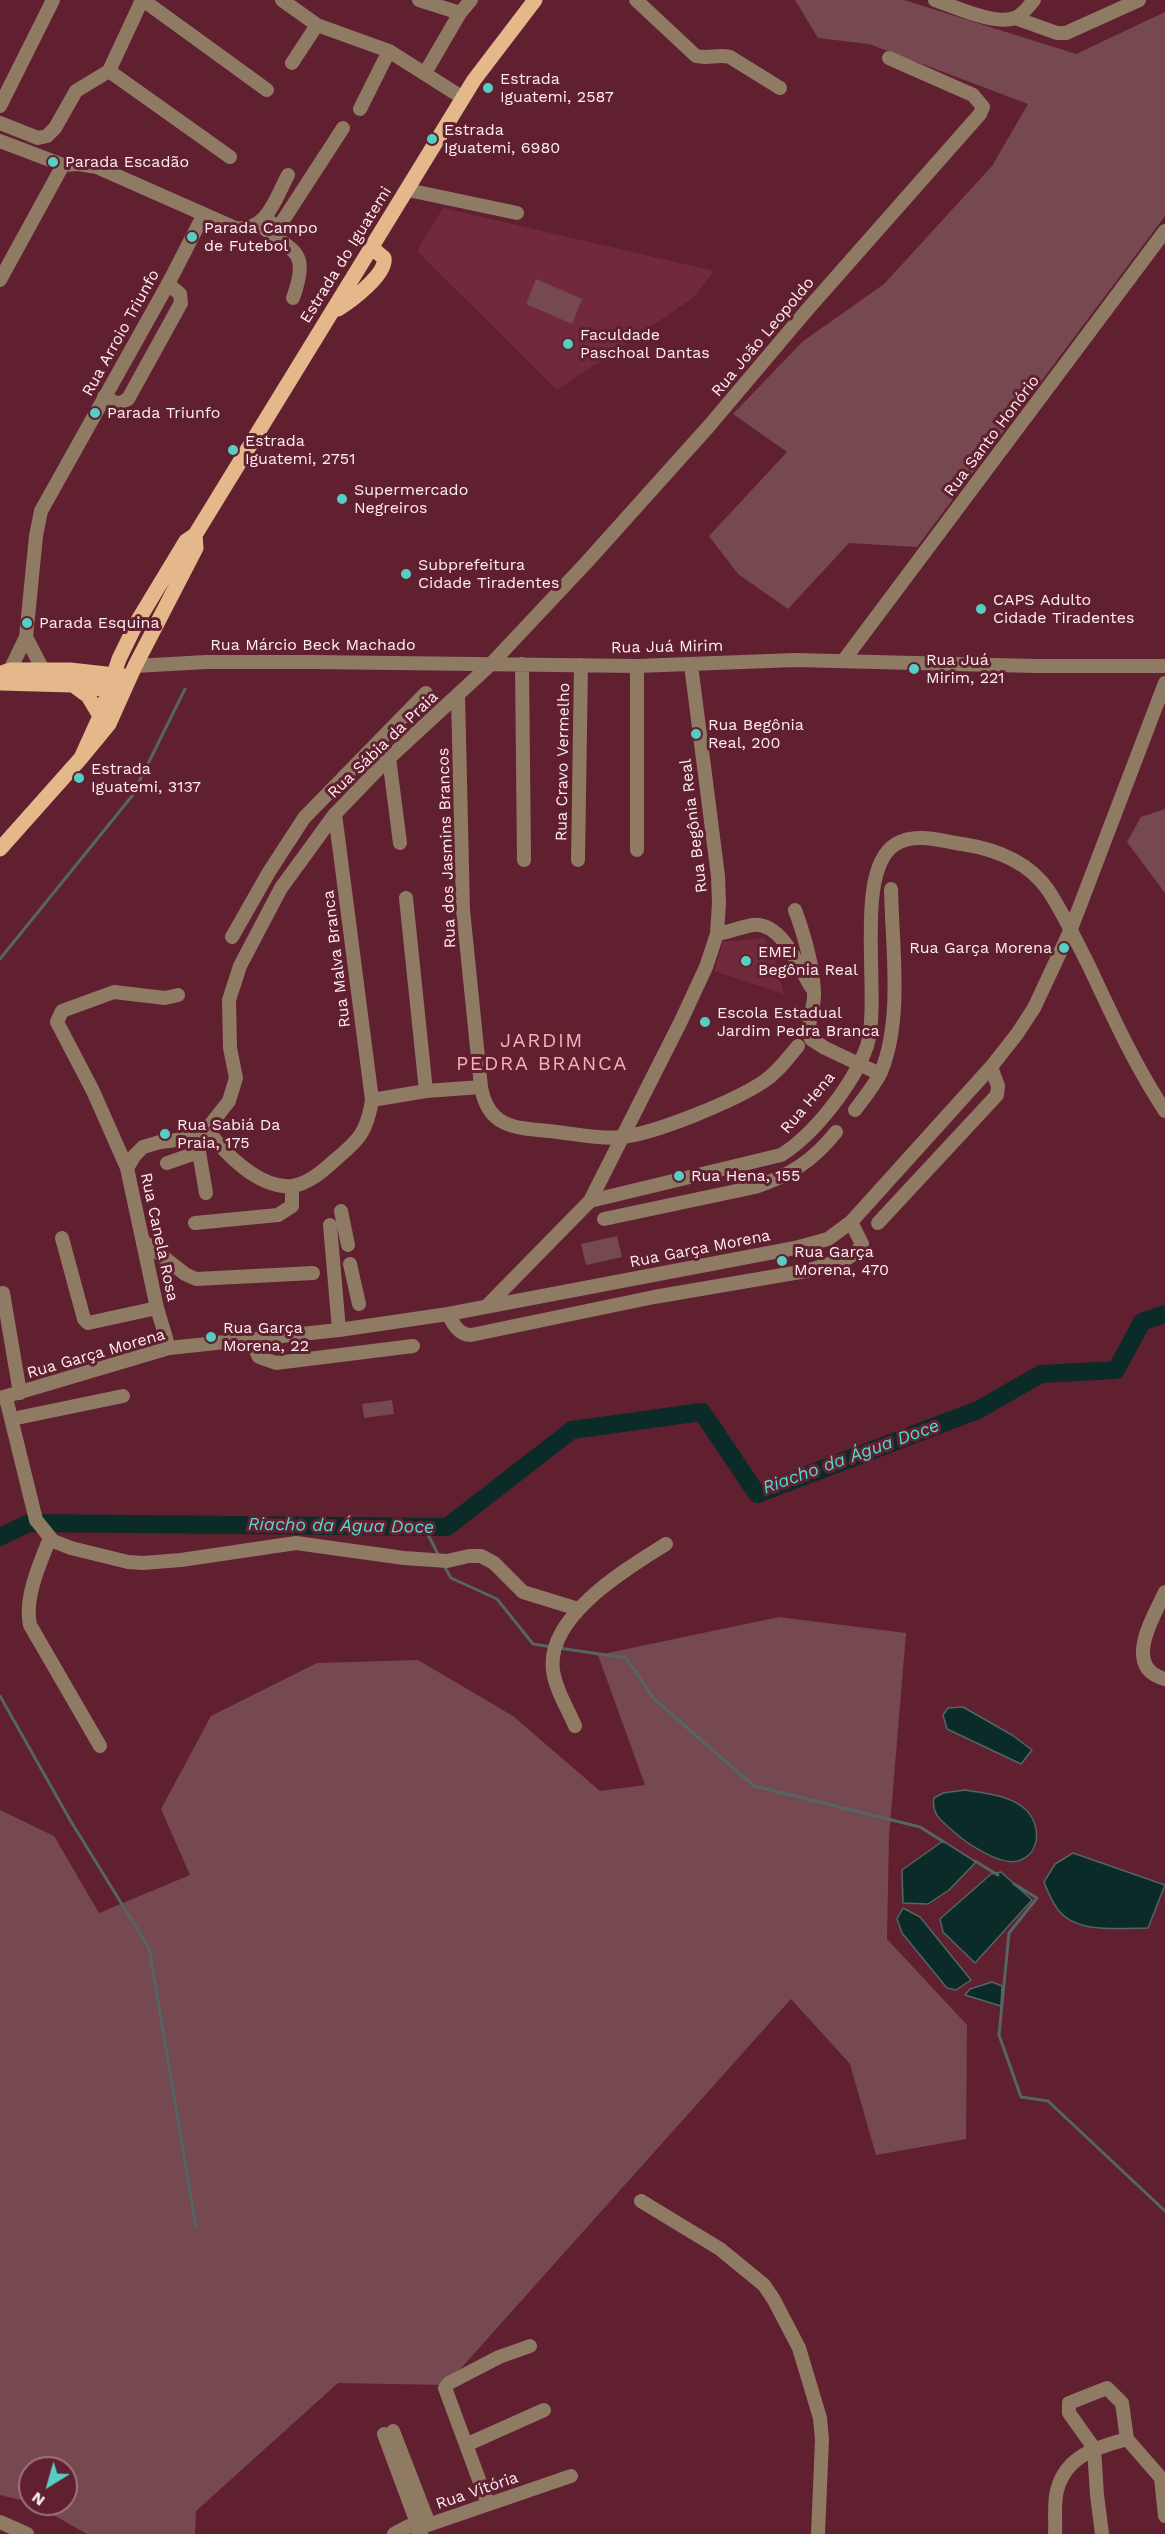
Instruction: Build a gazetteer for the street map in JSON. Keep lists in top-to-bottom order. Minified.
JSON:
{"streets":{"main road":["Estrada do Iguatemi","Rua Márcio Beck Machado"],"street":["Rua Arroio Triunfo","Rua João Leopoldo","Rua Santo Honório","Rua Juá Mirim","Rua Sábia da Praia","Rua Cravo Vermelho","Rua Begônia Real","Rua dos Jasmins Brancos","Rua Malva Branca","Rua Hena","Rua Canela Rosa","Rua Garça Morena","Rua Vitória"]},"crossings":[["Estrada do Iguatemi","Rua Márcio Beck Machado"],["Rua João Leopoldo","Rua Márcio Beck Machado"],["Rua João Leopoldo","Rua Juá Mirim"],["Rua João Leopoldo","Rua Sábia da Praia"],["Rua Santo Honório","Rua Juá Mirim"],["Rua Márcio Beck Machado","Rua Juá Mirim"],["Rua Márcio Beck Machado","Rua Sábia da Praia"],["Rua Juá Mirim","Rua Sábia da Praia"],["Rua Juá Mirim","Rua Cravo Vermelho"],["Rua Juá Mirim","Rua Begônia Real"],["Rua Sábia da Praia","Rua dos Jasmins Brancos"],["Rua Sábia da Praia","Rua Malva Branca"],["Rua Begônia Real","Rua dos Jasmins Brancos"],["Rua Begônia Real","Rua Hena"],["Rua Begônia Real","Rua Garça Morena"],["Rua Hena","Rua Garça Morena"],["Rua Canela Rosa","Rua Garça Morena"]],"districts":["JARDIM PEDRA BRANCA"],"water":["Riacho da Água Doce"],"places":["Estrada Iguatemi, 2587","Estrada Iguatemi, 6980","Parada Escadão","Parada Campo de Futebol","Faculdade Paschoal Dantas","Parada Triunfo","Estrada Iguatemi, 2751","Supermercado Negreiros","Subprefeitura Cidade Tiradentes","CAPS Adulto Cidade Tiradentes","Parada Esquina","Rua Juá Mirim, 221","Rua Begônia Real, 200","Estrada Iguatemi, 3137","Rua Garça Morena","EMEI Begônia Real","Escola Estadual Jardim Pedra Branca","Rua Sabiá Da Praia, 175","Rua Hena, 155","Rua Garça Morena, 470","Rua Garça Morena, 22"],"north":"bottom left"}
